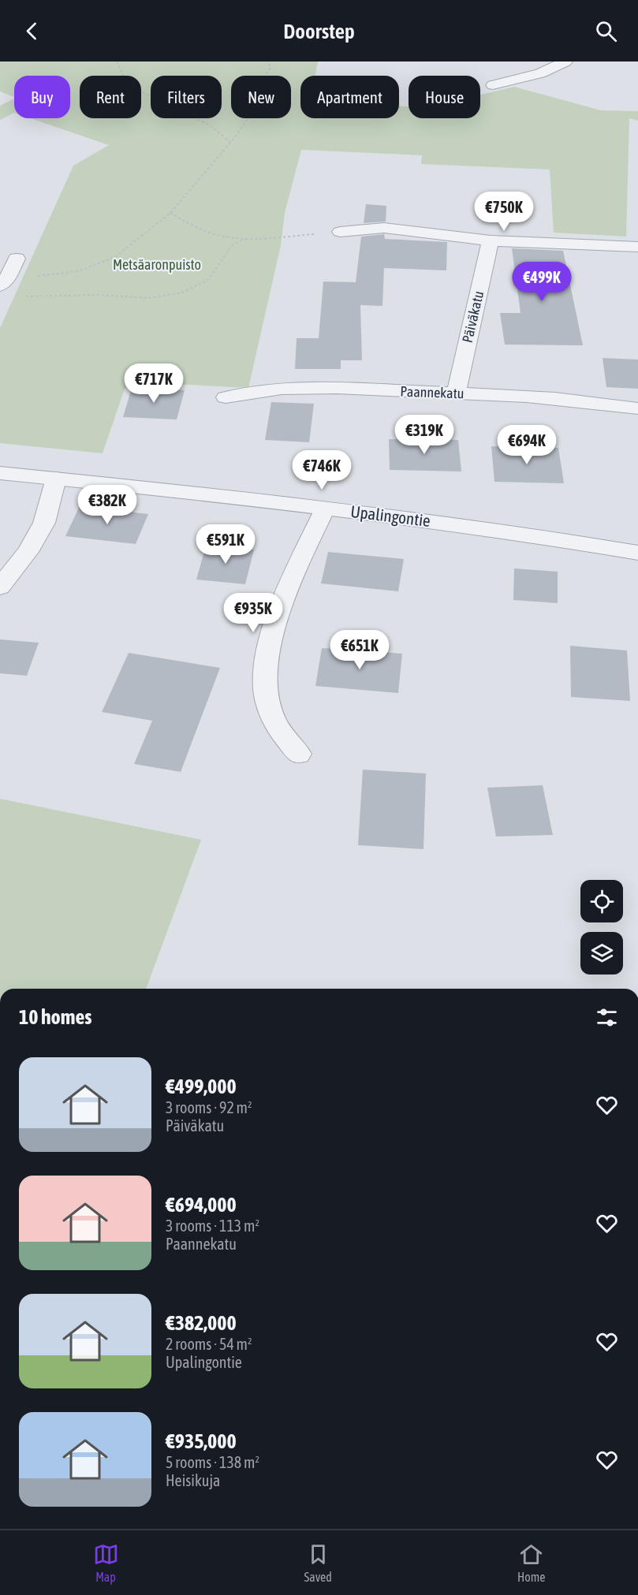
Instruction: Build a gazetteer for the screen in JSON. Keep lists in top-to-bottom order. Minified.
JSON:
{"streets":{"street":["Päiväkatu","Paannekatu","Upalingontie"]},"crossings":[["Päiväkatu","Paannekatu"]],"parks":["Metsäaronpuisto"],"page":{"header":"Doorstep","chip":["Buy","Rent","Filters","New","Apartment","House"],"price":["€750K","€499K","€717K","€319K","€694K","€746K","€382K","€591K","€935K","€651K"],"heading":"10 homes","list":[{"name":"€499,000","note":"3 rooms · 92 m² · Päiväkatu"},{"name":"€694,000","note":"3 rooms · 113 m² · Paannekatu"},{"name":"€382,000","note":"2 rooms · 54 m² · Upalingontie"},{"name":"€935,000","note":"5 rooms · 138 m² · Heisikuja"}],"tabs":["Map","Saved","Home"]}}
